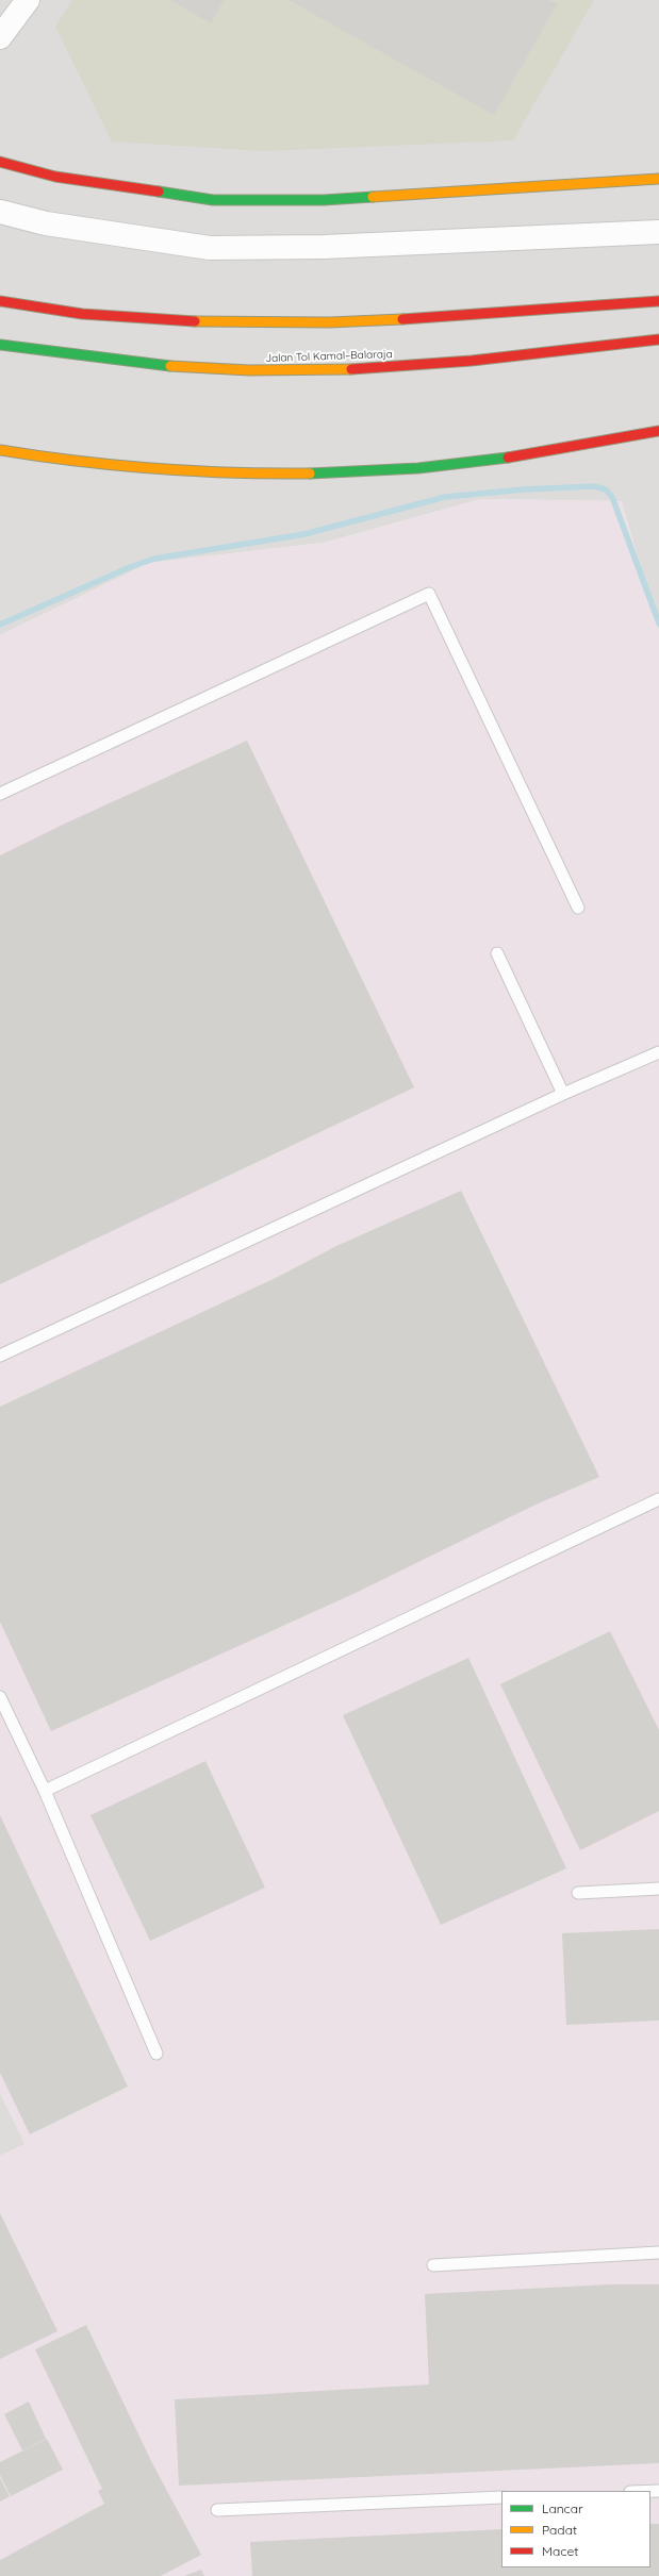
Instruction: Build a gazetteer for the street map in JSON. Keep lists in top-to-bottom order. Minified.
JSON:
{"streets":{"main road":["Jalan Tol Kamal–Balaraja"]},"legend":["Lancar","Padat","Macet"]}
